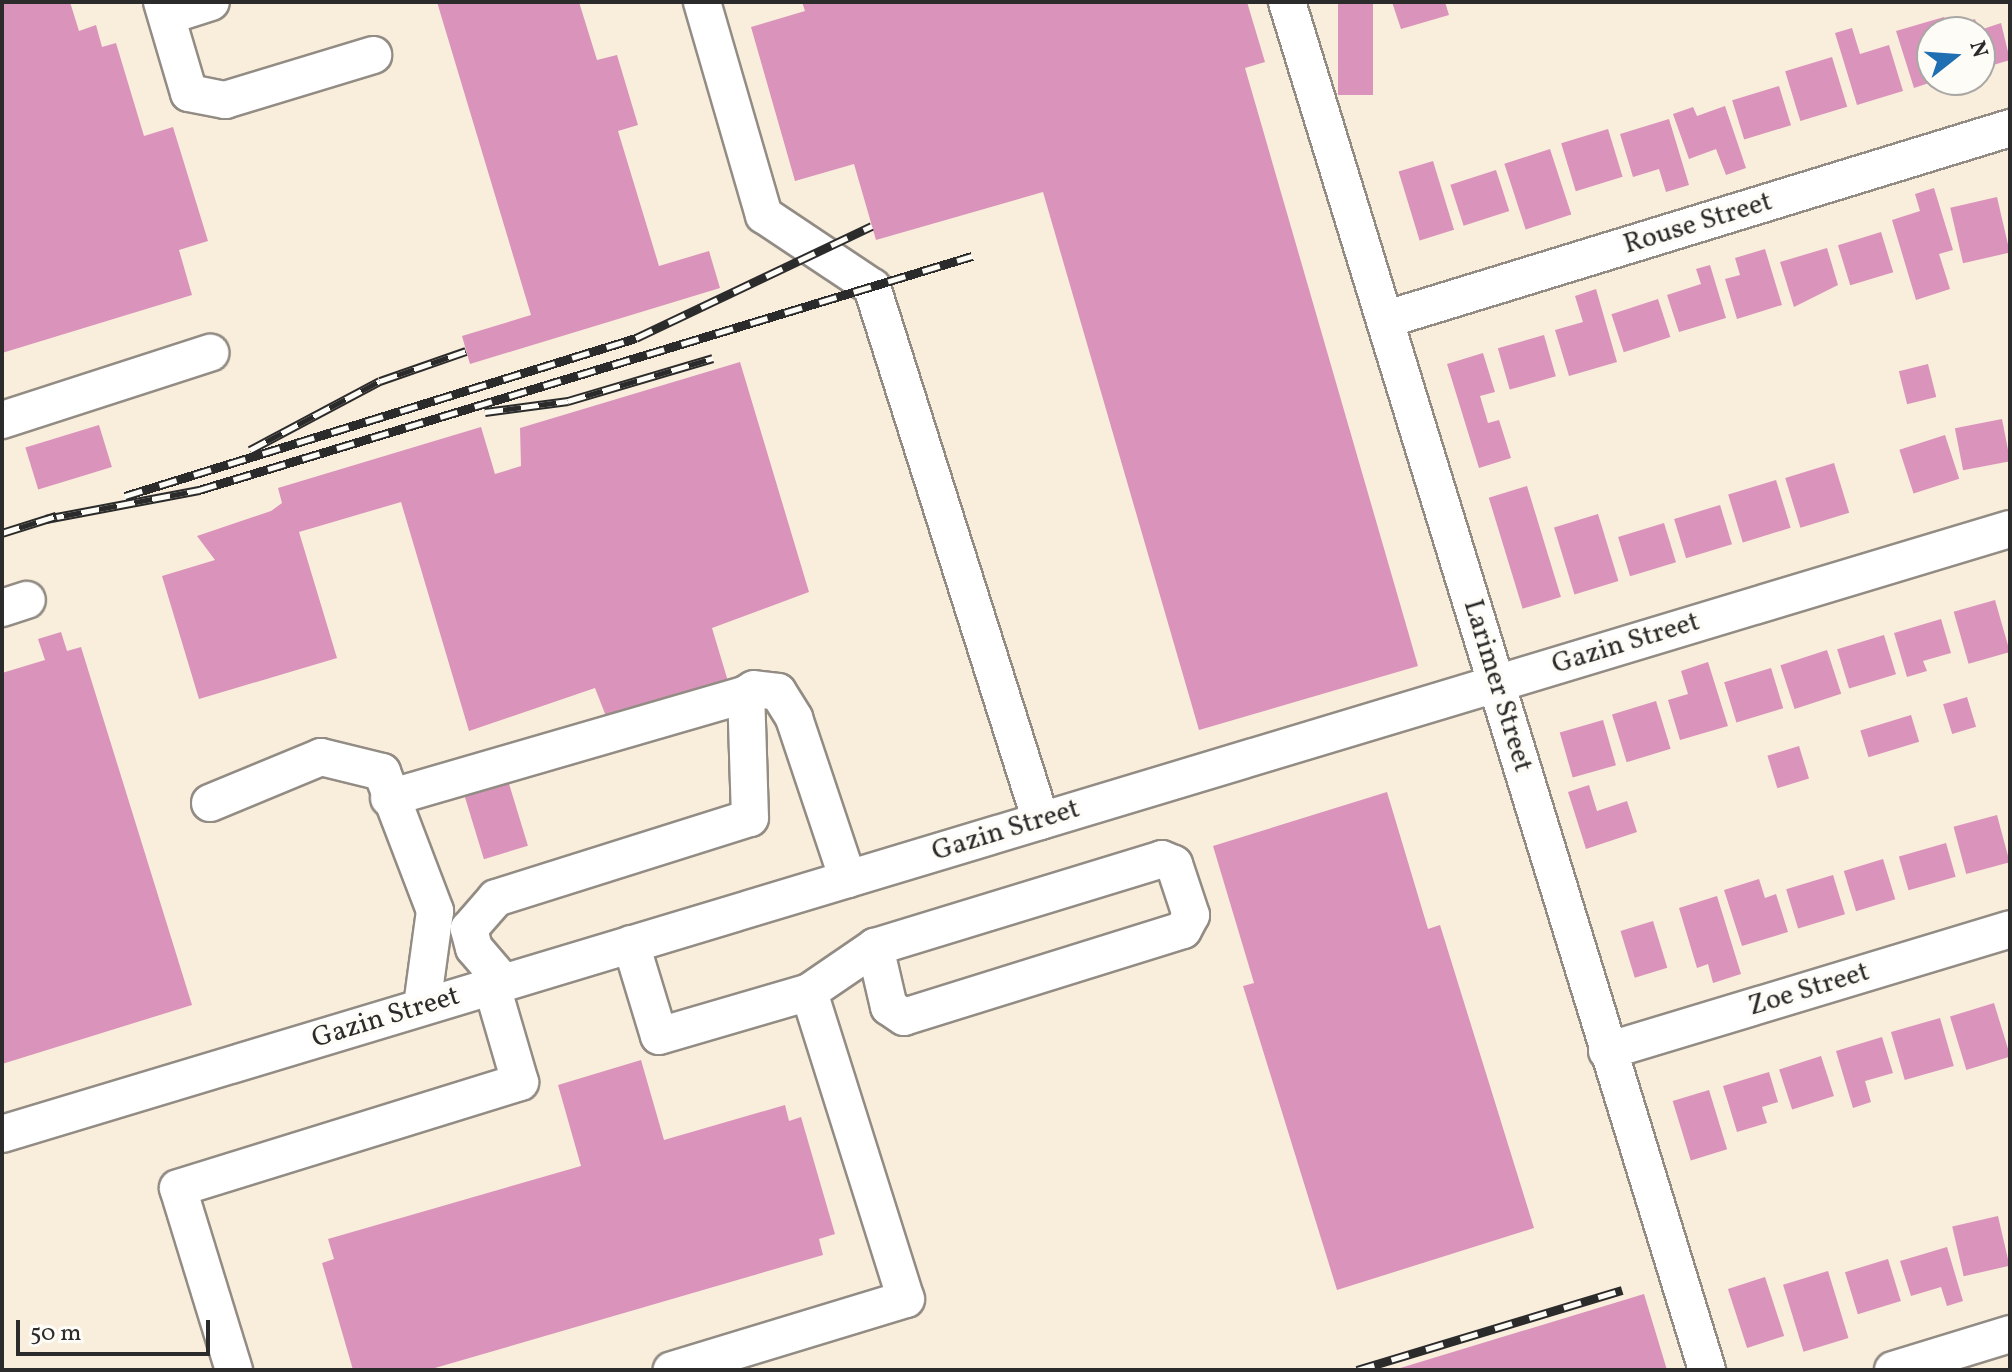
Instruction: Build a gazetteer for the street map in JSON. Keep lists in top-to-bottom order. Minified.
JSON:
{"streets":{"street":["Rouse Street","Gazin Street","Larimer Street","Zoe Street"]},"crossings":[["Rouse Street","Larimer Street"],["Gazin Street","Larimer Street"],["Larimer Street","Zoe Street"]],"scale_bar":"50 m","north":"right"}
